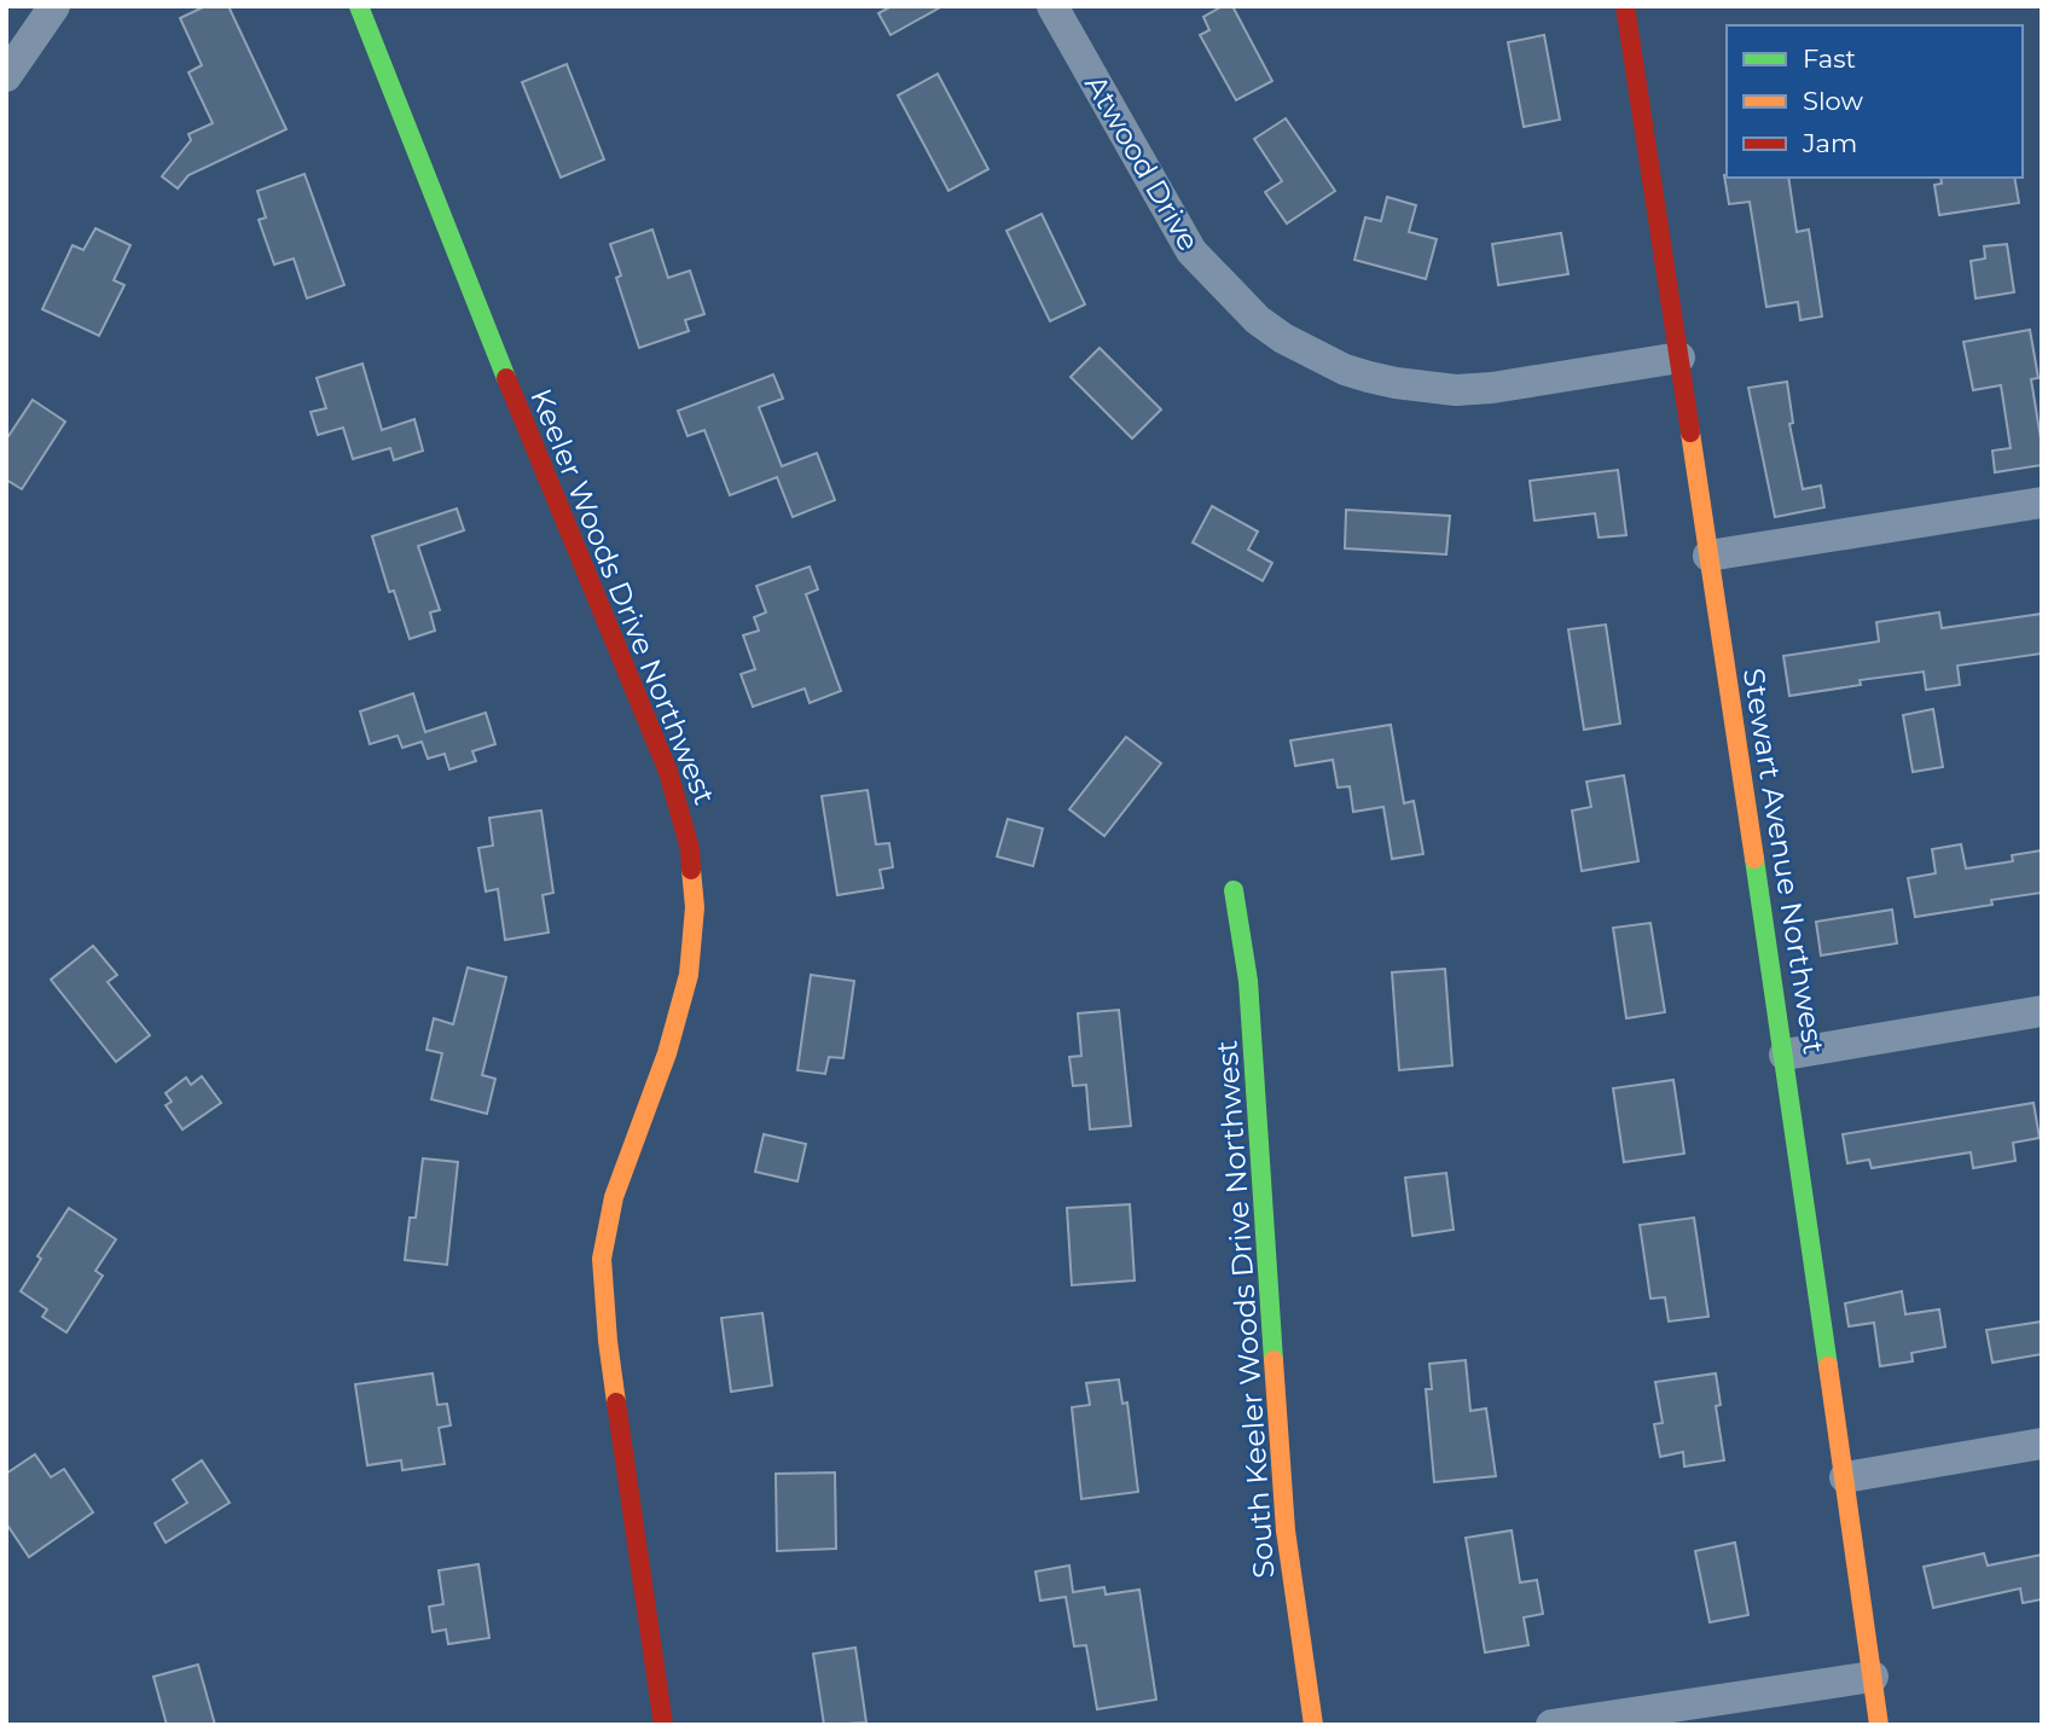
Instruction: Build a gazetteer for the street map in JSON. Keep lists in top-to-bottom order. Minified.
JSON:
{"streets":{"street":["Atwood Drive","Keeler Woods Drive Northwest","Stewart Avenue Northwest","South Keeler Woods Drive Northwest"]},"crossings":[["Atwood Drive","Stewart Avenue Northwest"]],"legend":["Fast","Slow","Jam"]}
